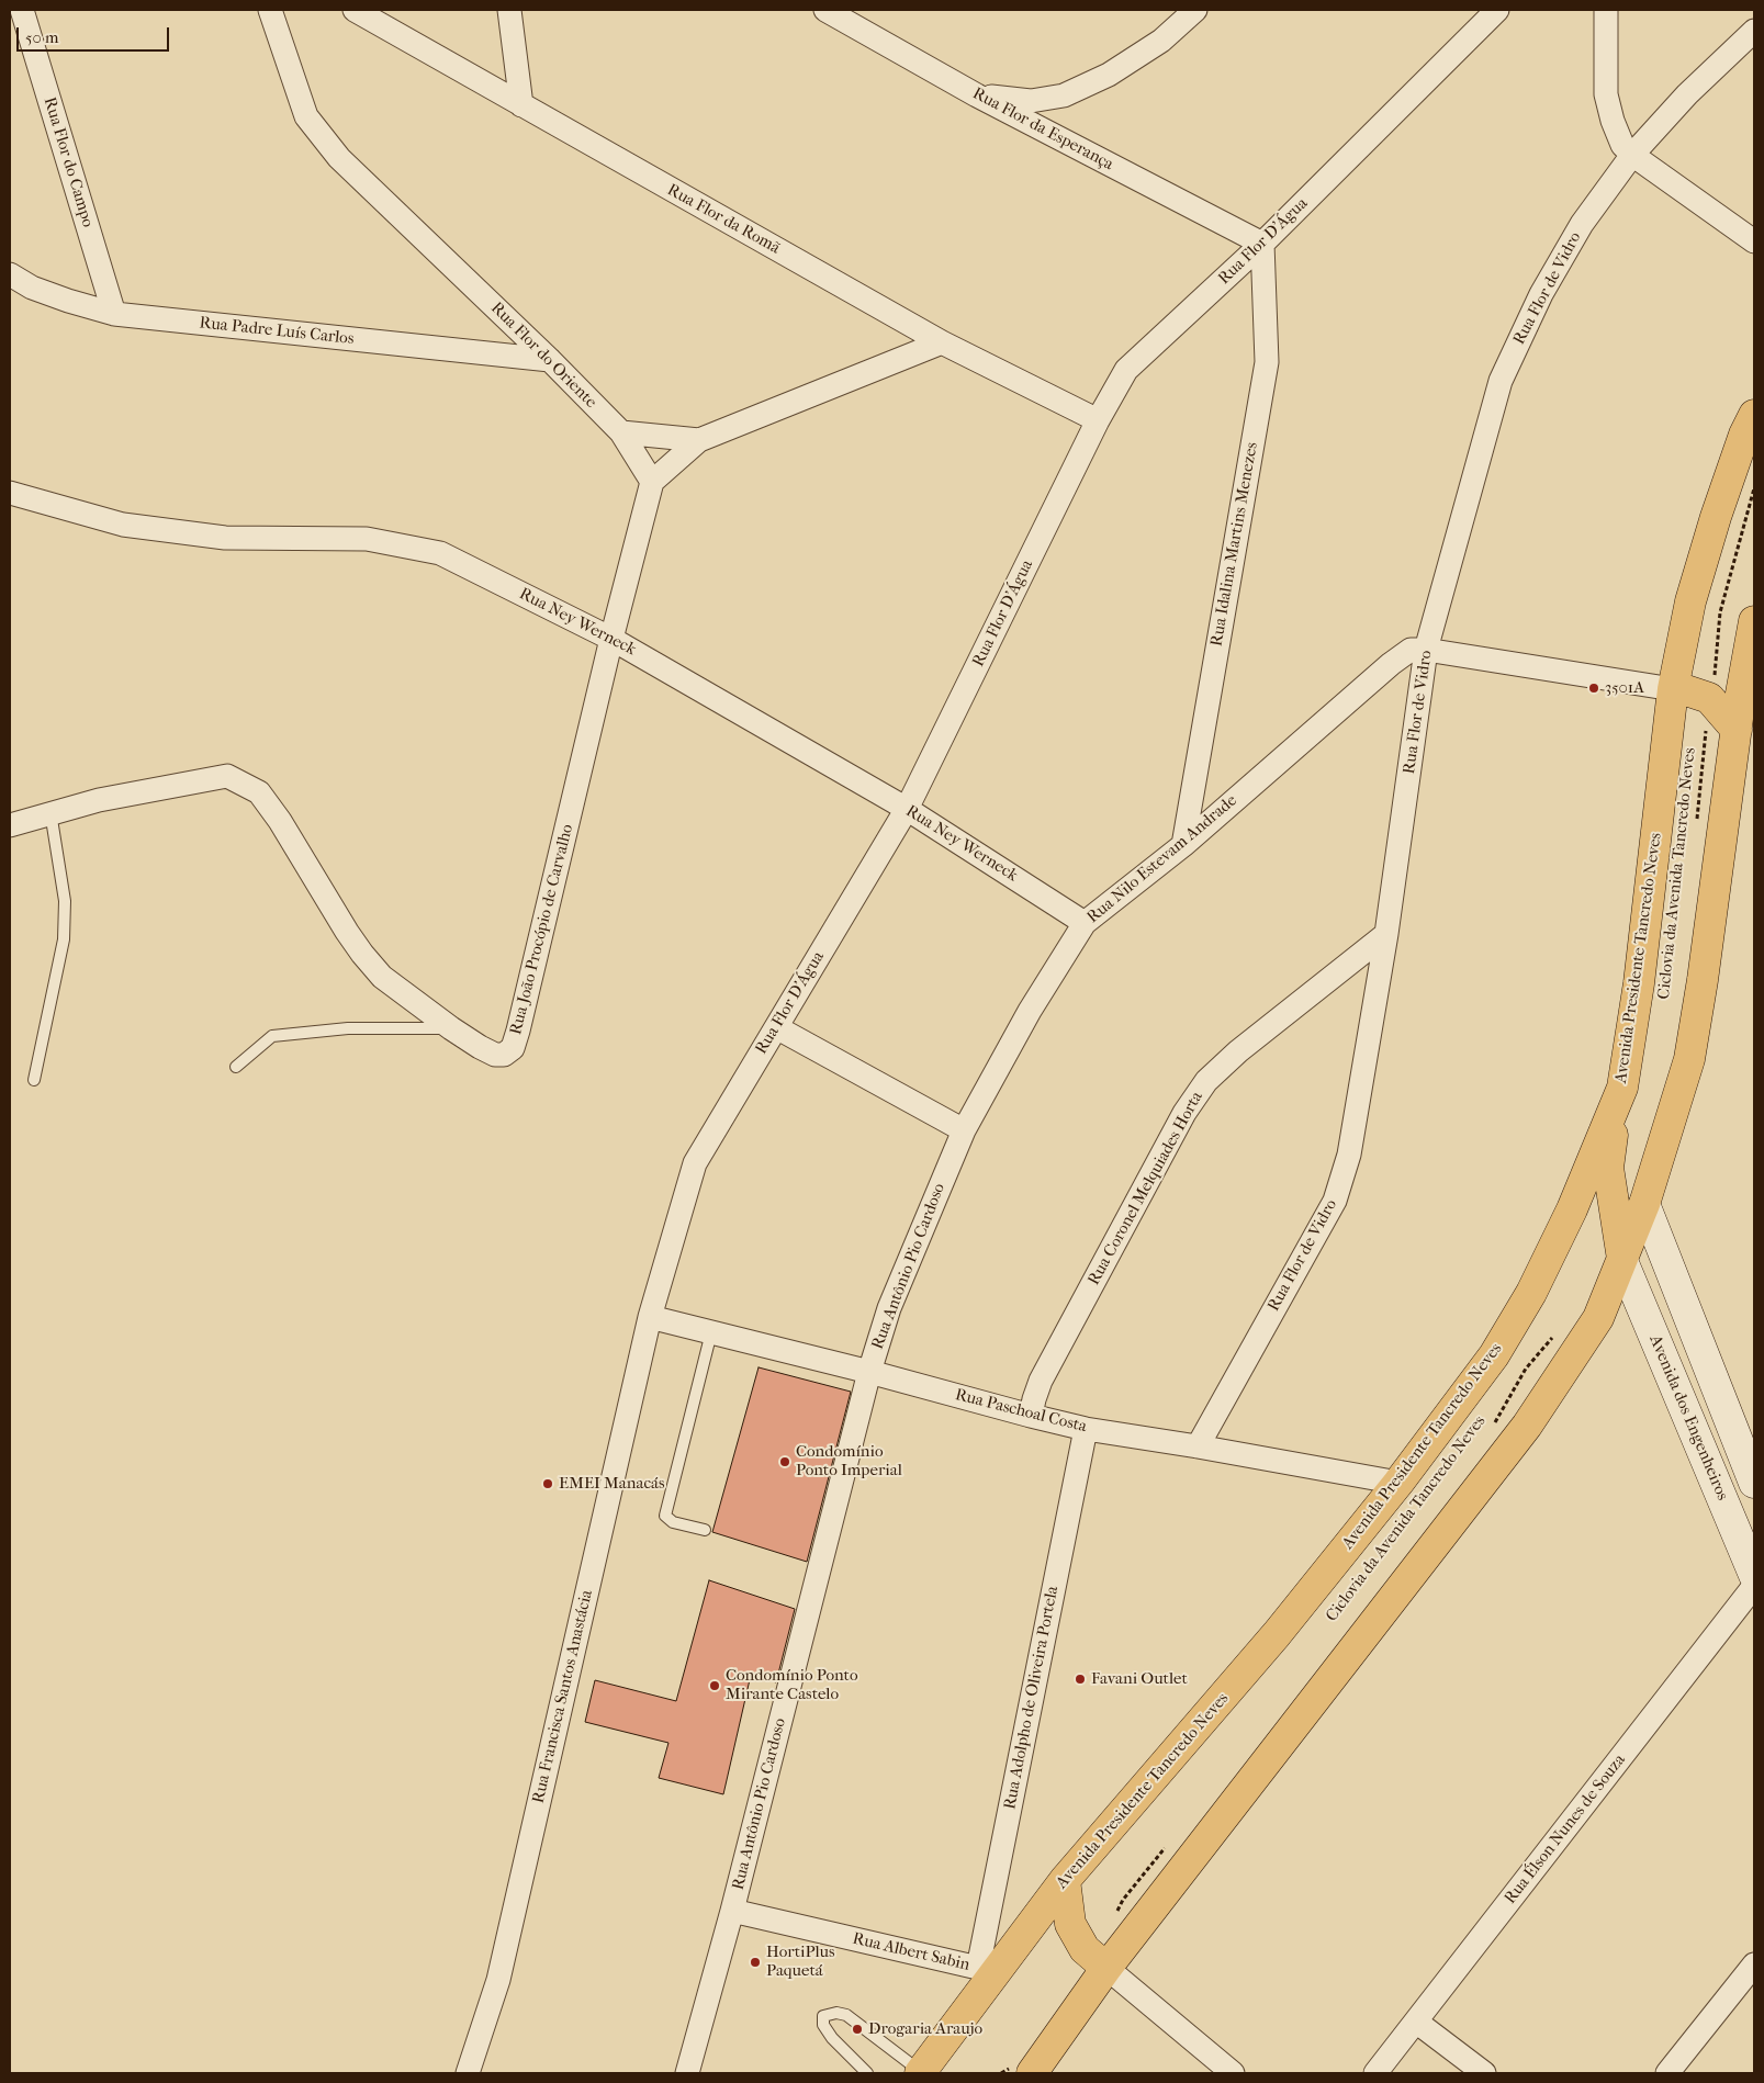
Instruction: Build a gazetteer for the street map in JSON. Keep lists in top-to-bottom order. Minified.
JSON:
{"streets":{"main road":["Avenida Presidente Tancredo Neves"],"street":["Rua Flor da Esperança","Rua Flor do Campo","Rua Flor da Romã","Rua Flor D'Água","Rua Flor de Vidro","Rua Padre Luís Carlos","Rua Flor do Oriente","Rua Idalina Martins Menezes","Rua Ney Werneck","Rua Nilo Estevam Andrade","Rua João Procópio de Carvalho","Rua Coronel Melquiades Horta","Rua Antônio Pio Cardoso","Rua Paschoal Costa","Avenida dos Engenheiros","Rua Francisca Santos Anastácia","Rua Adolpho de Oliveira Portela","Rua Élson Nunes de Souza","Rua Albert Sabin"],"path":["Ciclovia da Avenida Tancredo Neves"]},"crossings":[["Rua Flor da Esperança","Rua Flor D'Água"],["Rua Flor da Esperança","Rua Idalina Martins Menezes"],["Rua Flor do Campo","Rua Padre Luís Carlos"],["Rua Flor da Romã","Rua Flor D'Água"],["Rua Flor D'Água","Rua Idalina Martins Menezes"],["Rua Flor D'Água","Rua Ney Werneck"],["Rua Flor D'Água","Rua Paschoal Costa"],["Rua Flor D'Água","Rua Francisca Santos Anastácia"],["Rua Flor de Vidro","Rua Nilo Estevam Andrade"],["Rua Flor de Vidro","Rua Coronel Melquiades Horta"],["Rua Flor de Vidro","Rua Paschoal Costa"],["Rua Padre Luís Carlos","Rua Flor do Oriente"],["Rua Idalina Martins Menezes","Rua Nilo Estevam Andrade"],["Rua Ney Werneck","Rua Nilo Estevam Andrade"],["Rua Ney Werneck","Rua João Procópio de Carvalho"],["Rua Nilo Estevam Andrade","Rua Antônio Pio Cardoso"],["Avenida Presidente Tancredo Neves","Rua Paschoal Costa"],["Avenida Presidente Tancredo Neves","Rua Adolpho de Oliveira Portela"],["Avenida Presidente Tancredo Neves","Rua Albert Sabin"],["Rua Coronel Melquiades Horta","Rua Paschoal Costa"],["Rua Antônio Pio Cardoso","Rua Paschoal Costa"],["Rua Antônio Pio Cardoso","Rua Albert Sabin"],["Rua Paschoal Costa","Rua Francisca Santos Anastácia"],["Rua Paschoal Costa","Rua Adolpho de Oliveira Portela"],["Rua Adolpho de Oliveira Portela","Rua Albert Sabin"]],"places":["3501A","Condomínio Ponto Imperial","EMEI Manacás","Favani Outlet","Condomínio Ponto Mirante Castelo","HortiPlus Paquetá","Drogaria Araujo"],"scale_bar":"50 m"}
